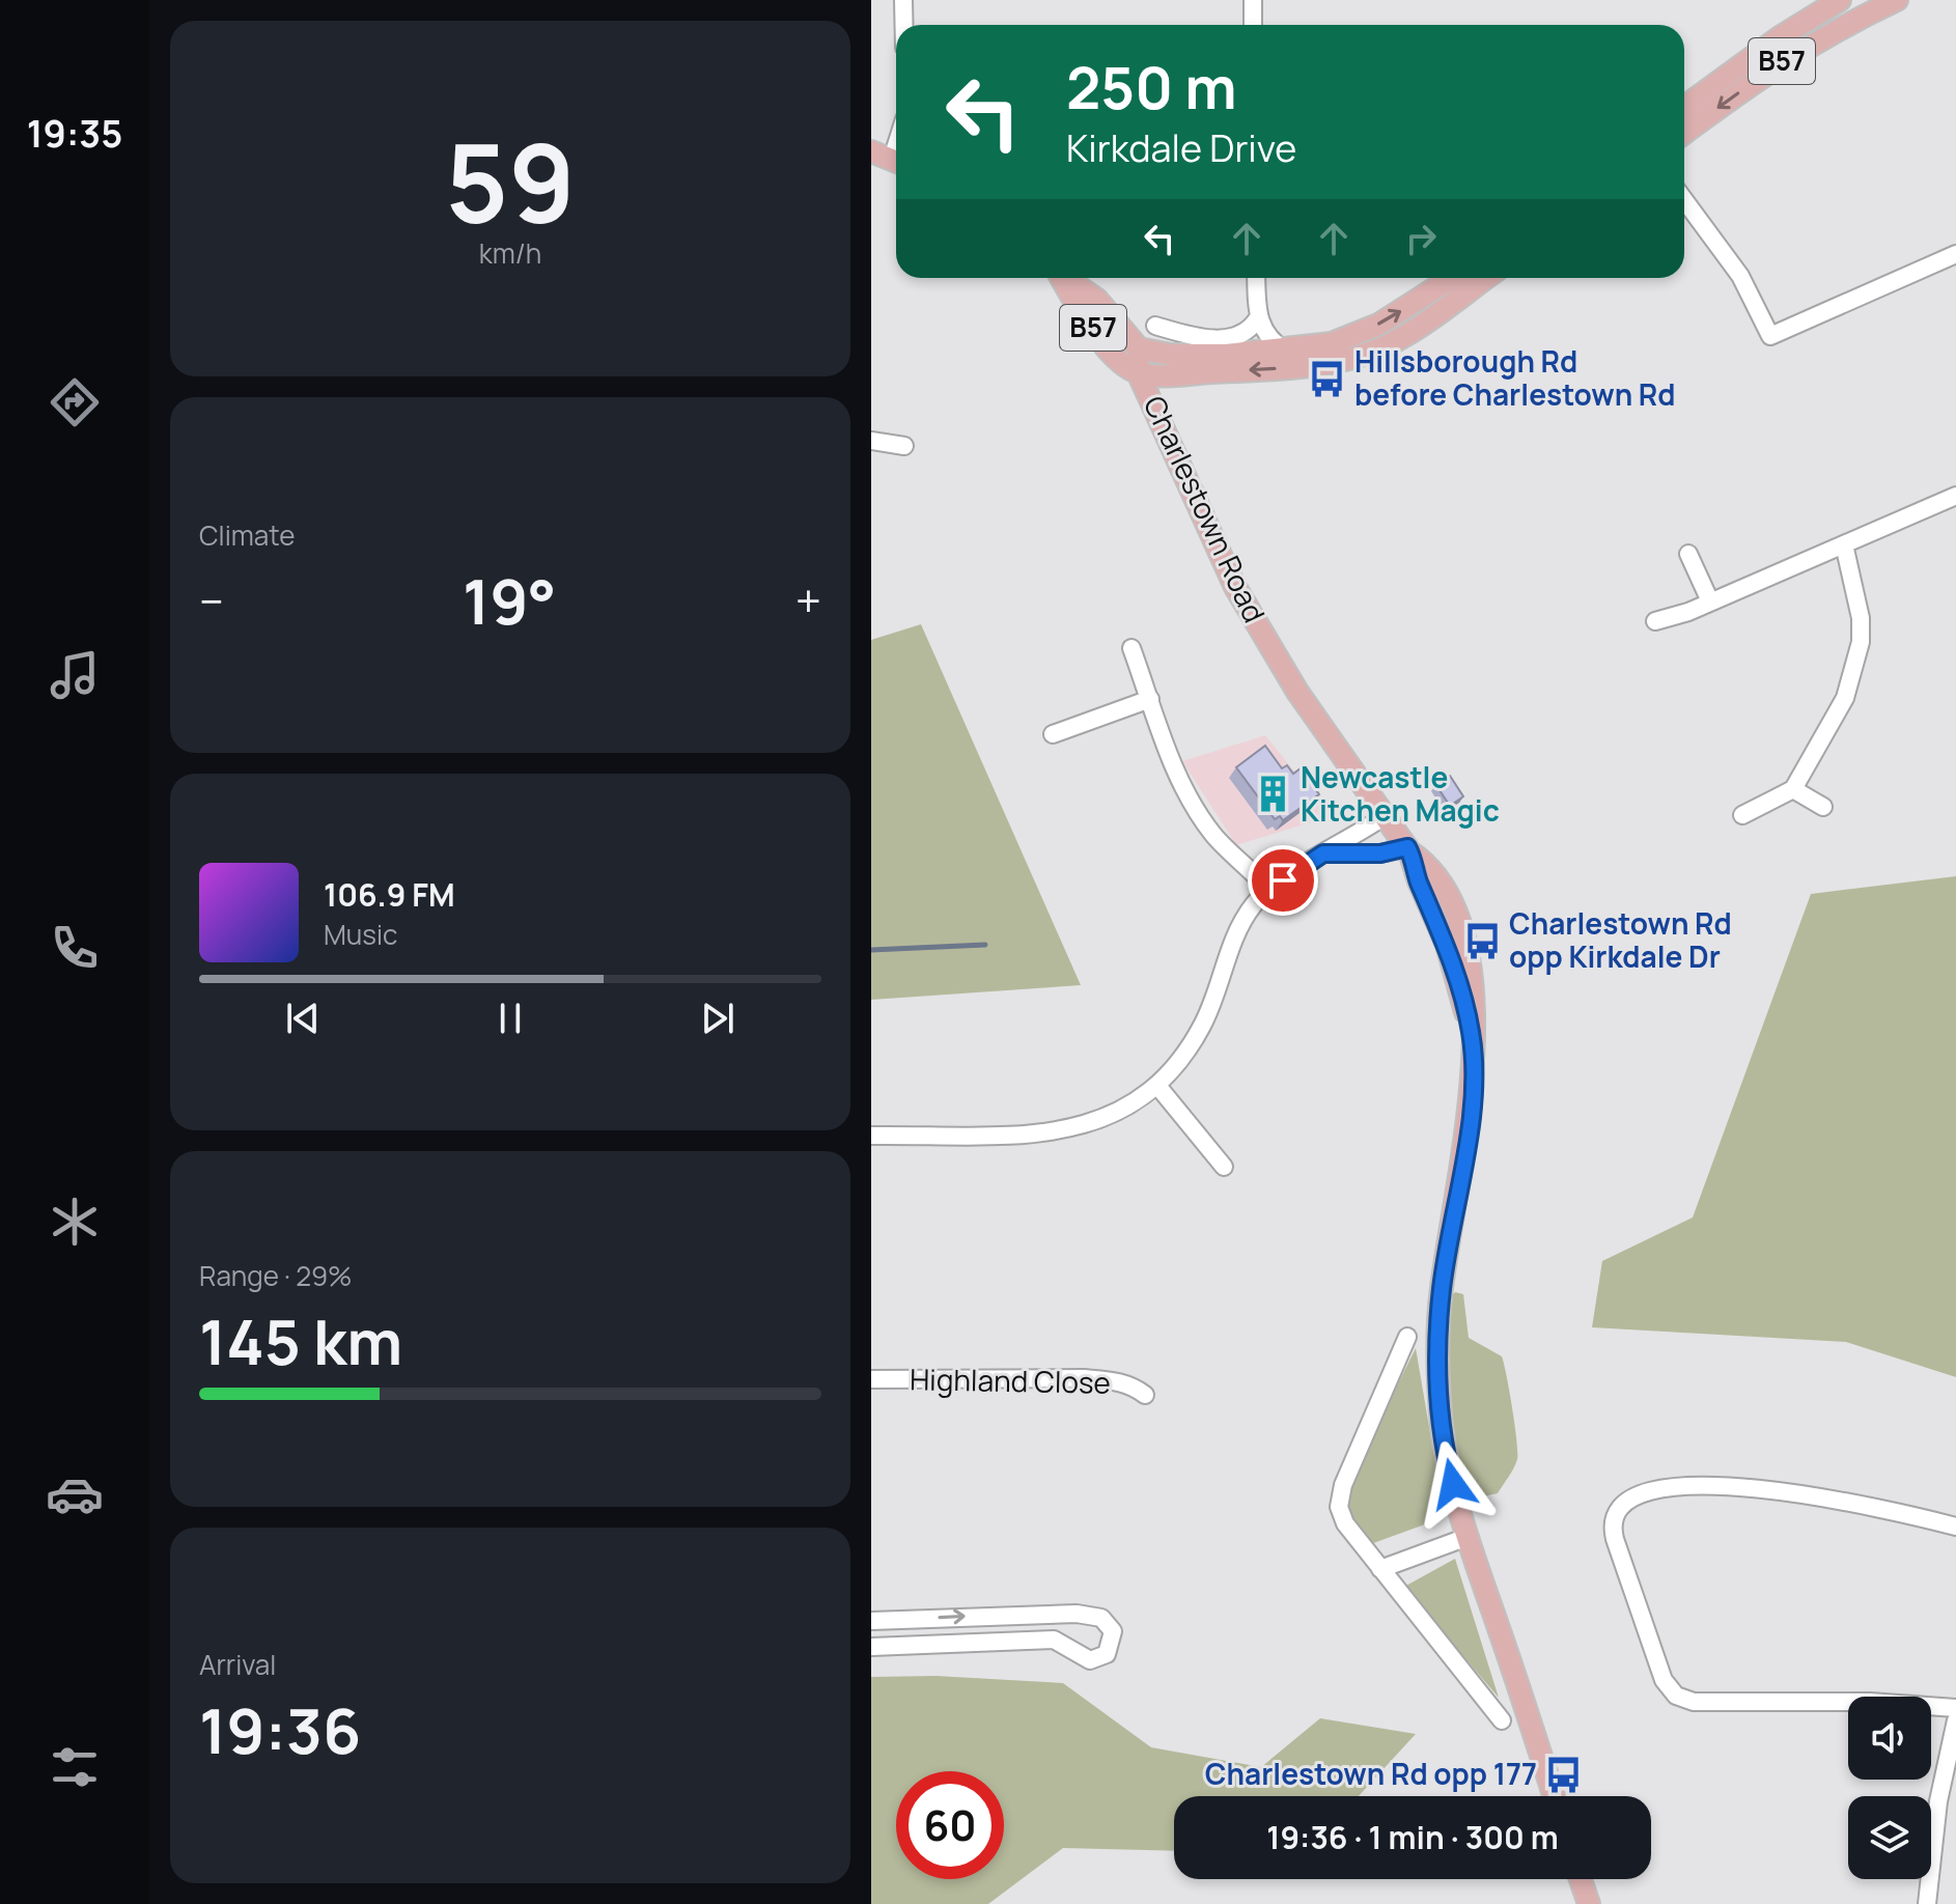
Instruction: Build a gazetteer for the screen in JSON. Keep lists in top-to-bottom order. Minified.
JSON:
{"streets":{"main road":["B57","Charlestown Road"],"street":["Highland Close"]},"crossings":[["B57","Charlestown Road"]],"places":{"bus stop":["Hillsborough Rd before Charlestown Rd","Charlestown Rd opp Kirkdale Dr","Charlestown Rd opp 177"],"building":["Newcastle Kitchen Magic"]},"page":{"tabs":"19:35","tile":[["59","km/h"],"Climate",["Range · 29%","145 km"],["Arrival","19:36"]],"turn":["250 m","Kirkdale Drive"],"heat":["−","19°","+"],"song":["106.9 FM","Music"],"limit":"60","trip":"19:36 · 1 min · 300 m"}}
